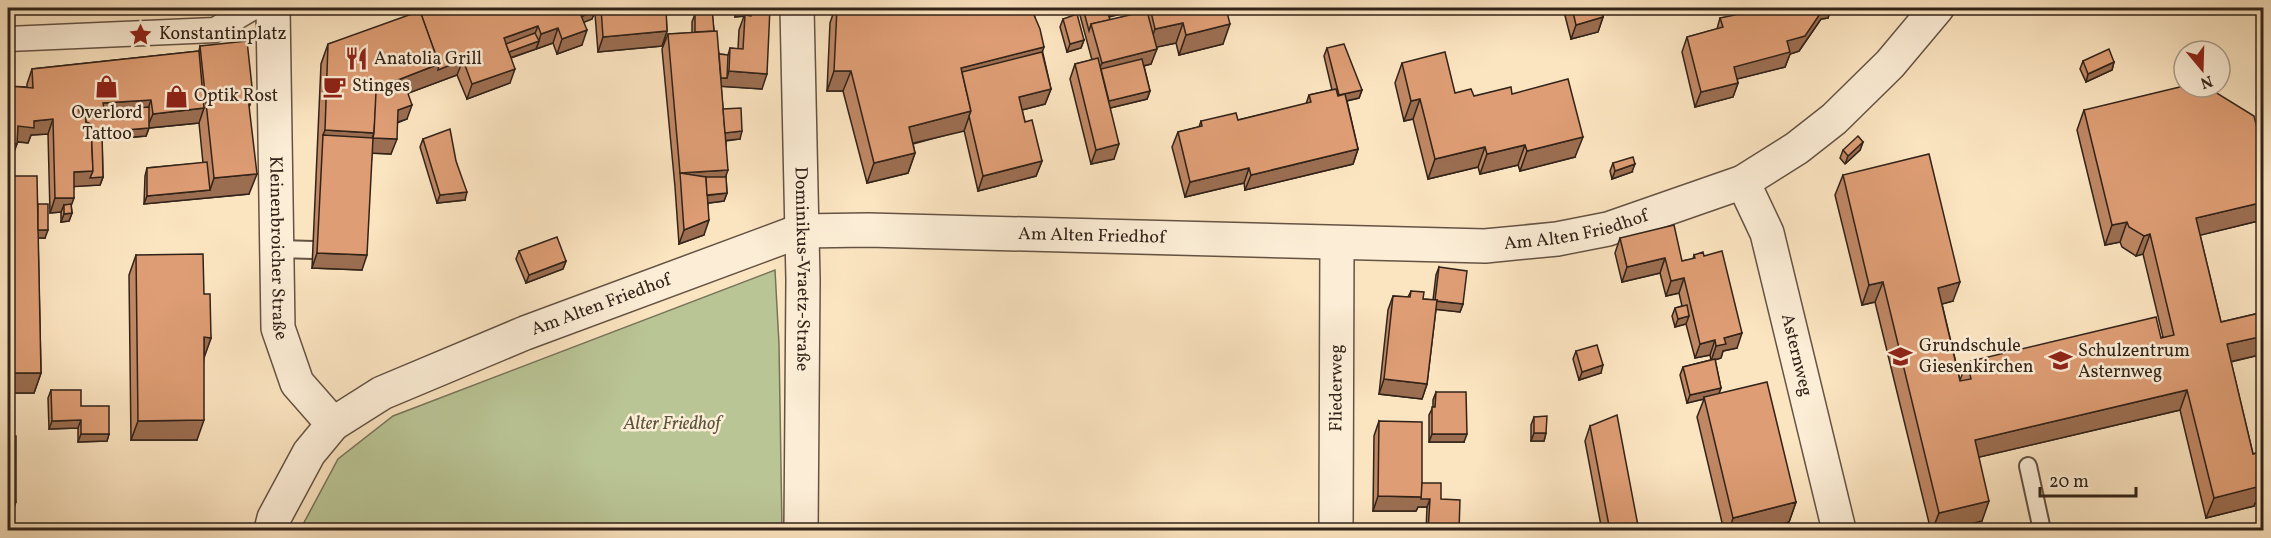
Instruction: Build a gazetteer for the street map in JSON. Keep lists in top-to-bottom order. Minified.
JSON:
{"streets":{"street":["Am Alten Friedhof","Kleinenbroicher Straße","Dominikus-Vraetz-Straße","Asternweg","Fliederweg"]},"crossings":[["Am Alten Friedhof","Kleinenbroicher Straße"],["Am Alten Friedhof","Dominikus-Vraetz-Straße"],["Am Alten Friedhof","Asternweg"],["Am Alten Friedhof","Fliederweg"]],"parks":["Alter Friedhof"],"places":{"place":["Konstantinplatz"],"restaurant":["Anatolia Grill"],"cafe":["Stinges"],"shop":["Overlord Tattoo","Optik Rost"],"school or university":["Grundschule Giesenkirchen","Schulzentrum Asternweg"]},"scale_bar":"20 m","north":"bottom"}
